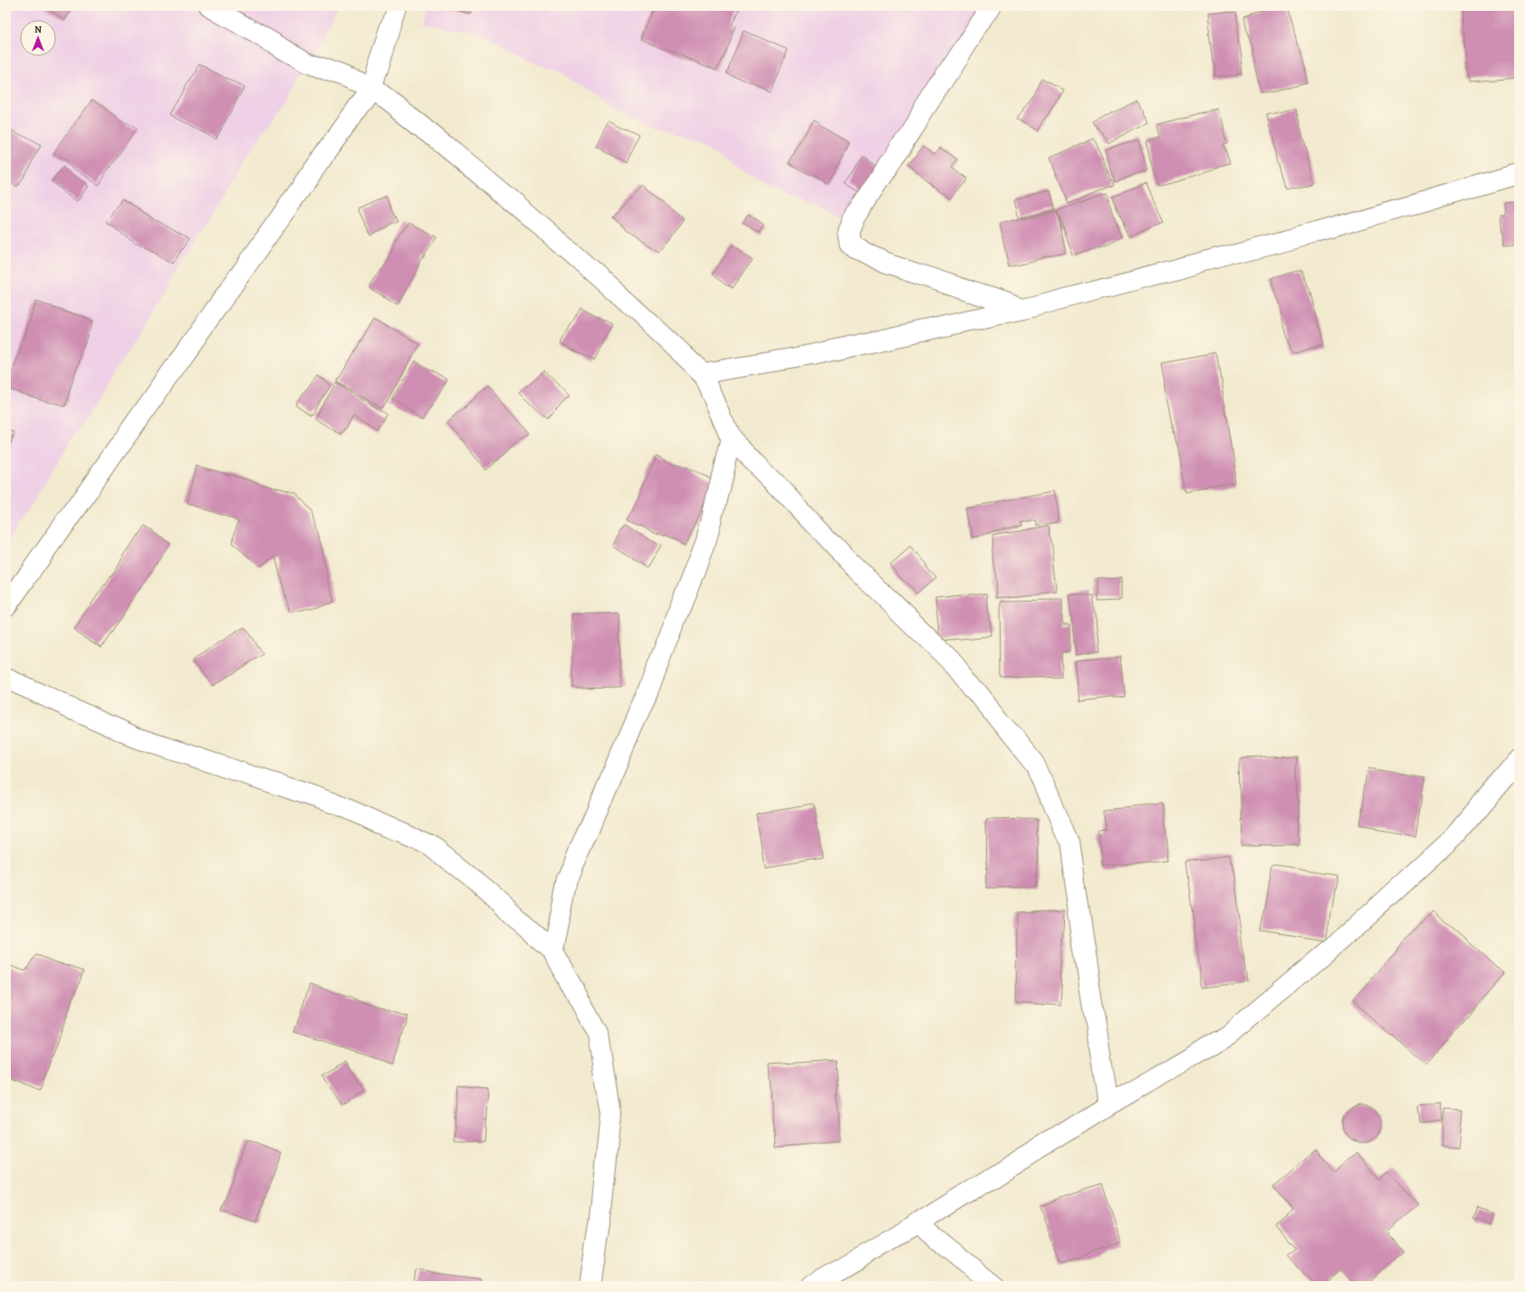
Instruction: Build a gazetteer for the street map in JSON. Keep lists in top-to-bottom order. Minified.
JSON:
{"north":"top"}
